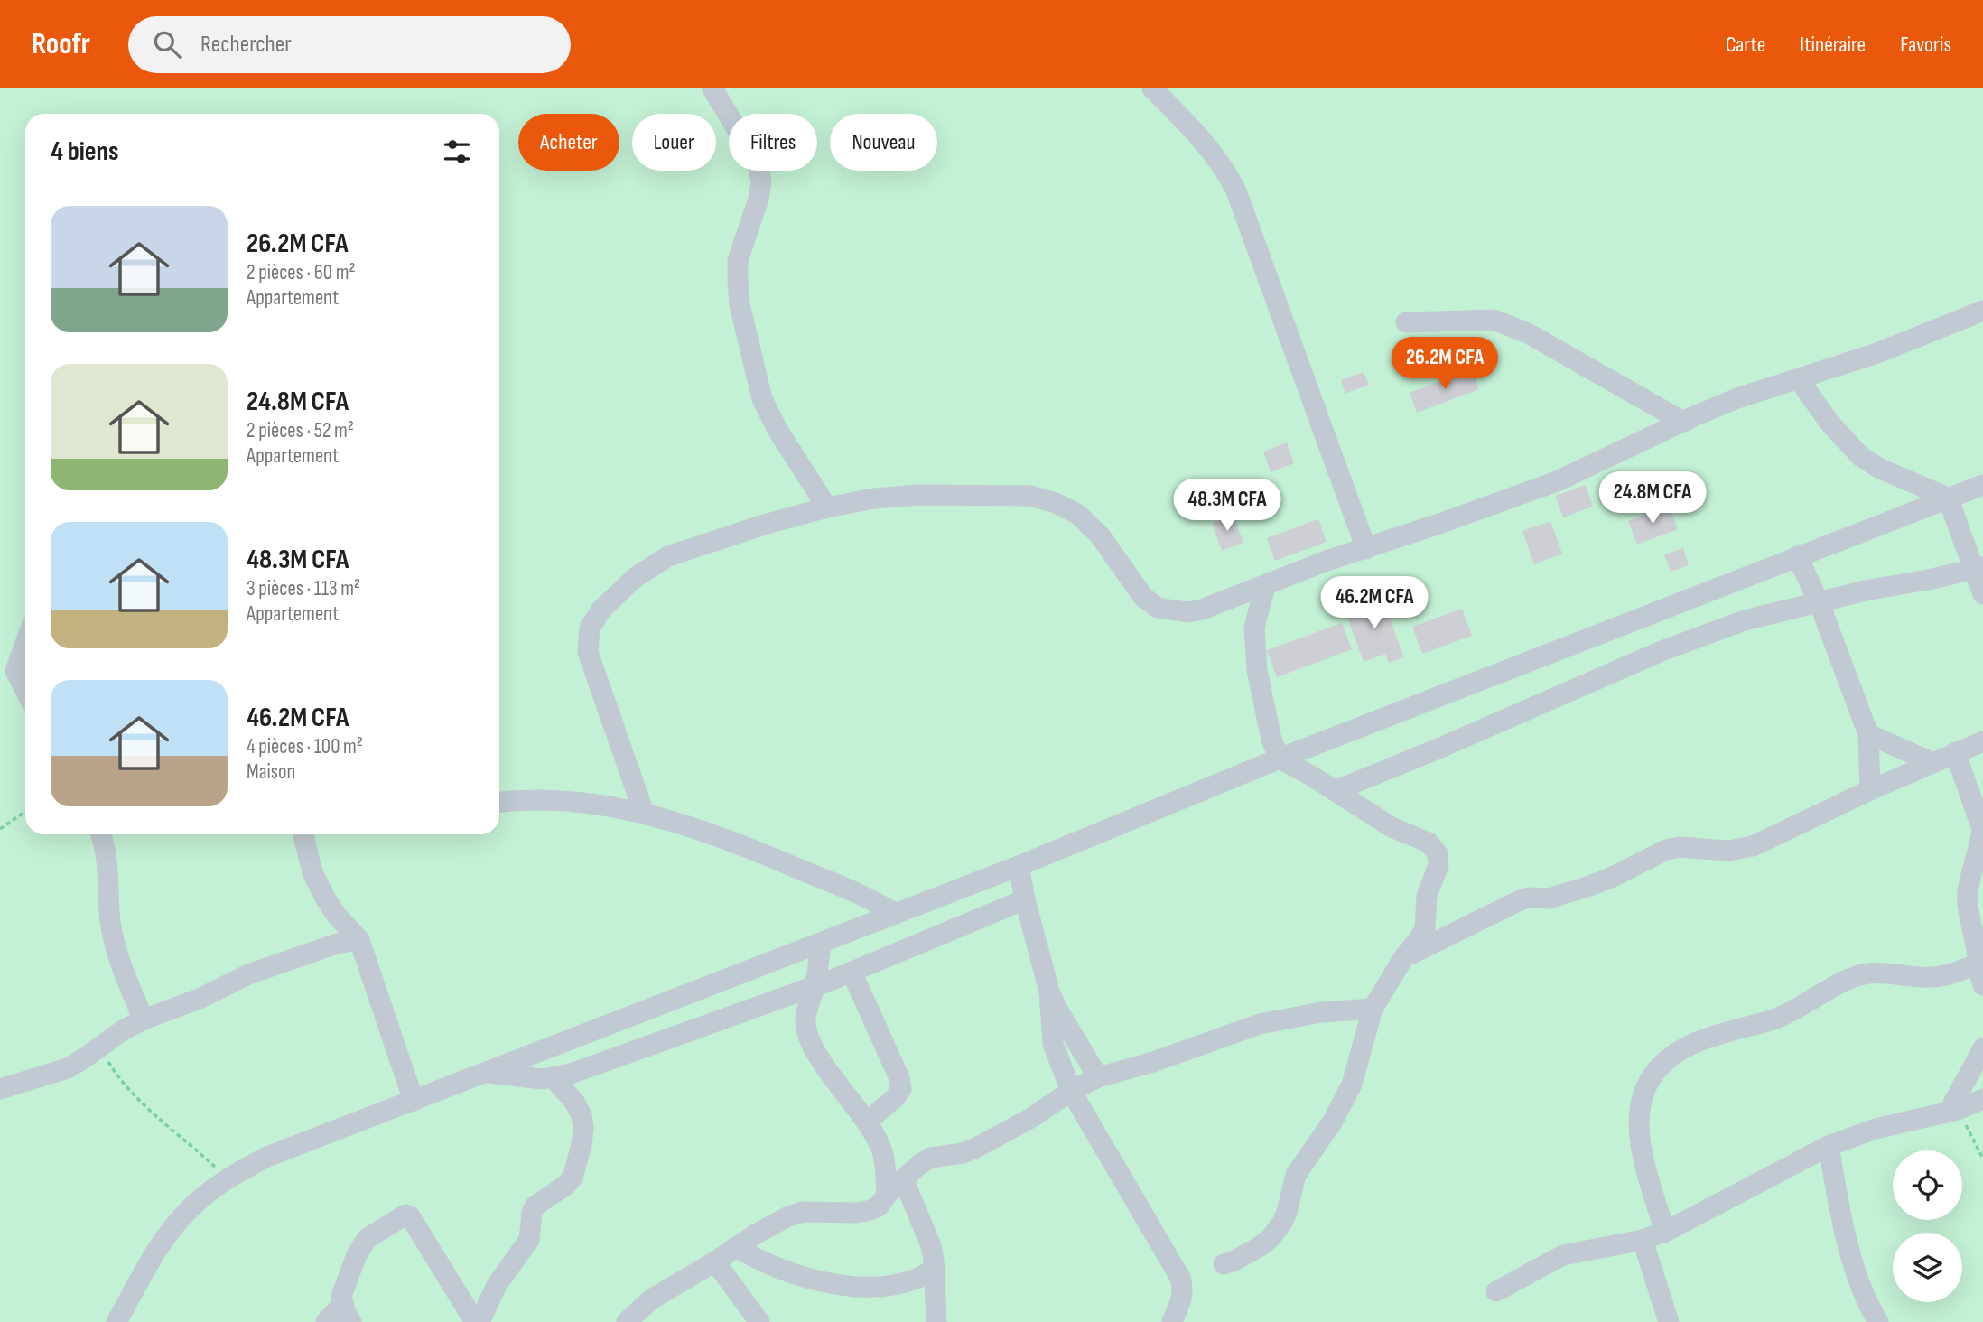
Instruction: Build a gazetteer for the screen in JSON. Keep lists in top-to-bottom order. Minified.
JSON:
{"page":{"header":"Roofr","search":"Rechercher","nav":["Carte","Itinéraire","Favoris"],"chip":["Acheter","Louer","Filtres","Nouveau"],"heading":"4 biens","list":[{"name":"26.2M CFA","note":"2 pièces · 60 m² · Appartement"},{"name":"24.8M CFA","note":"2 pièces · 52 m² · Appartement"},{"name":"48.3M CFA","note":"3 pièces · 113 m² · Appartement"},{"name":"46.2M CFA","note":"4 pièces · 100 m² · Maison"}],"price":["26.2M CFA","24.8M CFA","48.3M CFA","46.2M CFA"]}}
